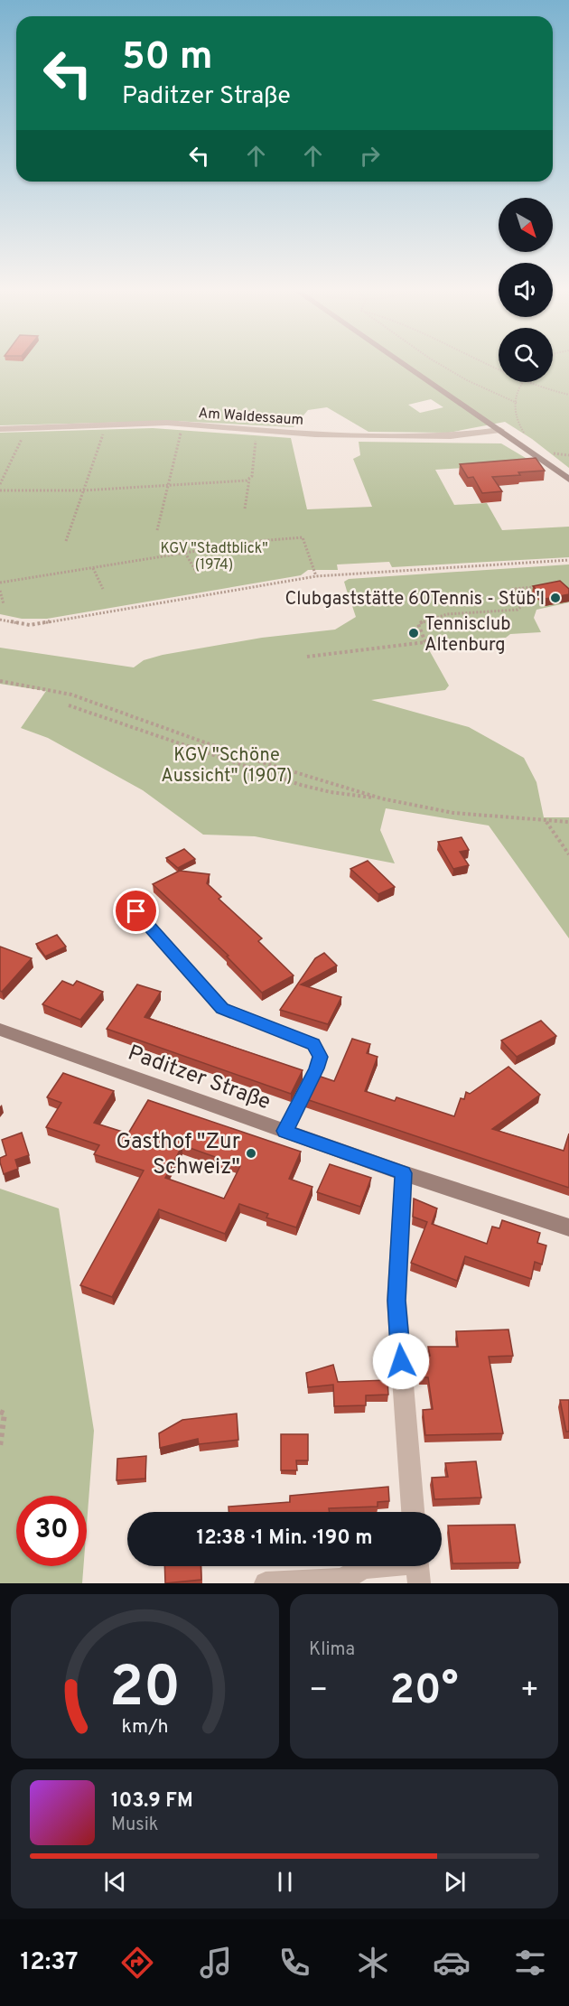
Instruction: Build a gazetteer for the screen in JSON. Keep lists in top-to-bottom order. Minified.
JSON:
{"streets":{"street":["Am Waldessaum","Paditzer Straße"]},"parks":["KGV \"Stadtblick\" (1974)","KGV \"Schöne Aussicht\" (1907)"],"places":["Clubgaststätte 60Tennis - Stüb'l","Tennisclub Altenburg","Gasthof \"Zur Schweiz\""],"north":"bottom right","page":{"turn":["50 m","Paditzer Straße"],"limit":"30","trip":"12:38 · 1 Min. · 190 m","tile":"Klima","heat":["−","20°","+"],"song":["103.9 FM","Musik"],"tabs":"12:37","gauge":["20","km/h"]}}
